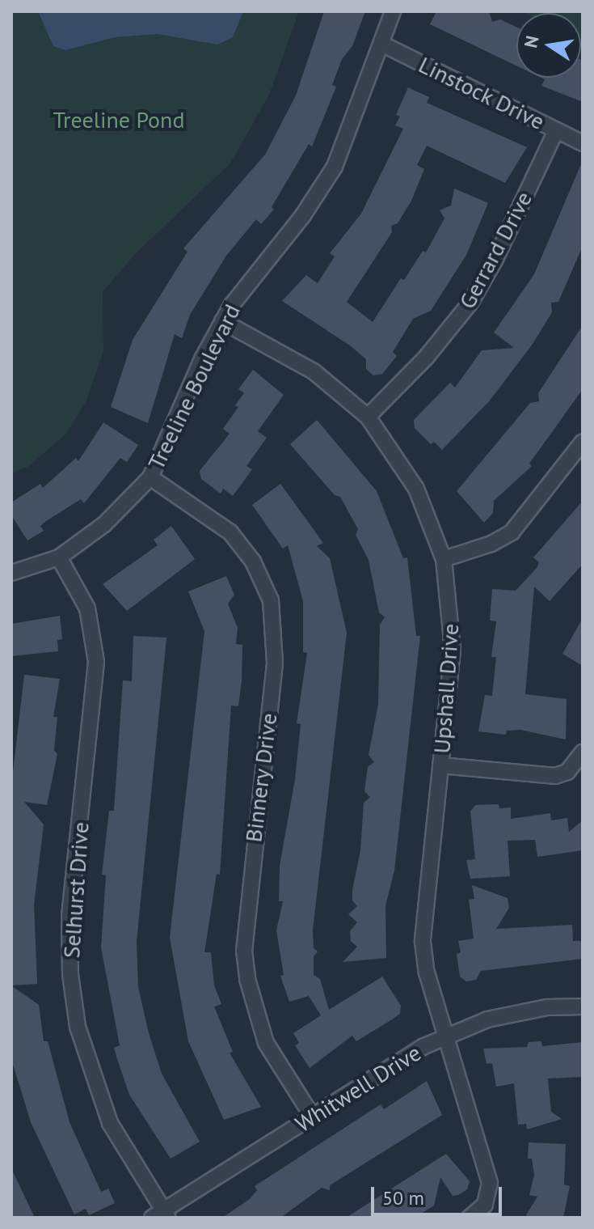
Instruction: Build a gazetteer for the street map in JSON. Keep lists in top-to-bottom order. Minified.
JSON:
{"streets":{"street":["Linstock Drive","Gerrard Drive","Treeline Boulevard","Upshall Drive","Binnery Drive","Selhurst Drive","Whitwell Drive"]},"crossings":[["Linstock Drive","Gerrard Drive"],["Linstock Drive","Treeline Boulevard"],["Gerrard Drive","Upshall Drive"],["Treeline Boulevard","Upshall Drive"],["Treeline Boulevard","Binnery Drive"],["Treeline Boulevard","Selhurst Drive"],["Upshall Drive","Whitwell Drive"],["Binnery Drive","Whitwell Drive"],["Selhurst Drive","Whitwell Drive"]],"parks":["Treeline Pond"],"scale_bar":"50 m","north":"left"}
